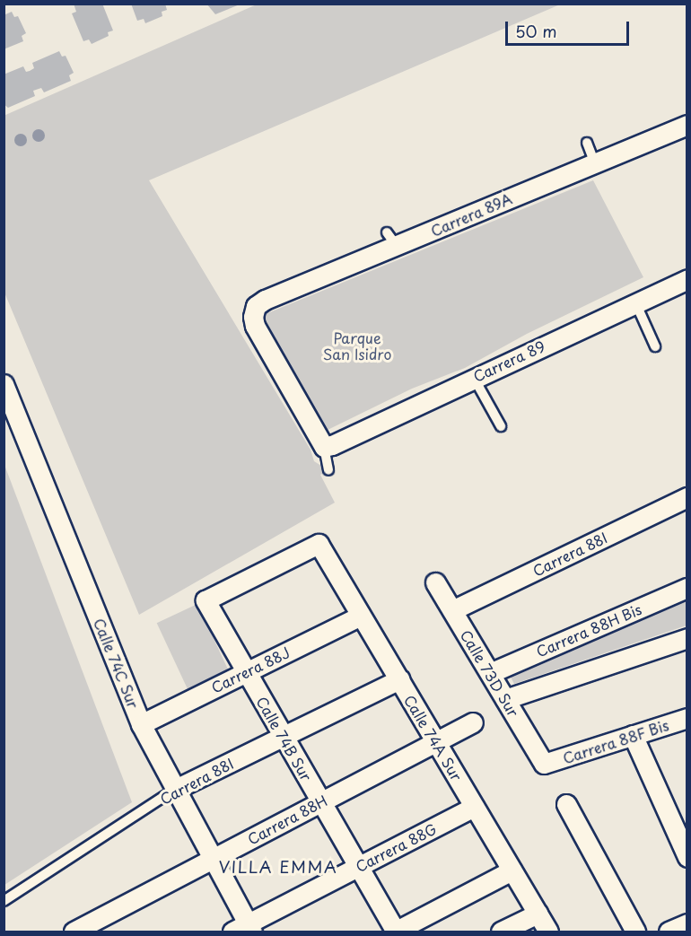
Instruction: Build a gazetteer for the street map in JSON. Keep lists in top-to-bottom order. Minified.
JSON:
{"streets":{"street":["Carrera 89A","Carrera 89","Carrera 88I","Carrera 88H Bis","Calle 74C Sur","Carrera 88J","Calle 73D Sur","Calle 74A Sur","Calle 74B Sur","Carrera 88F Bis","Carrera 88H","Carrera 88G"]},"crossings":[["Carrera 89A","Carrera 89"],["Carrera 88I","Calle 74C Sur"],["Carrera 88I","Calle 73D Sur"],["Carrera 88I","Calle 74A Sur"],["Carrera 88I","Calle 74B Sur"],["Carrera 88H Bis","Calle 73D Sur"],["Calle 74C Sur","Carrera 88J"],["Calle 74C Sur","Carrera 88H"],["Calle 74C Sur","Carrera 88G"],["Carrera 88J","Calle 74A Sur"],["Carrera 88J","Calle 74B Sur"],["Calle 73D Sur","Carrera 88F Bis"],["Calle 74A Sur","Calle 74B Sur"],["Calle 74A Sur","Carrera 88H"],["Calle 74A Sur","Carrera 88G"],["Calle 74B Sur","Carrera 88H"],["Calle 74B Sur","Carrera 88G"]],"districts":["VILLA EMMA"],"parks":["Parque San Isidro"],"scale_bar":"50 m"}
